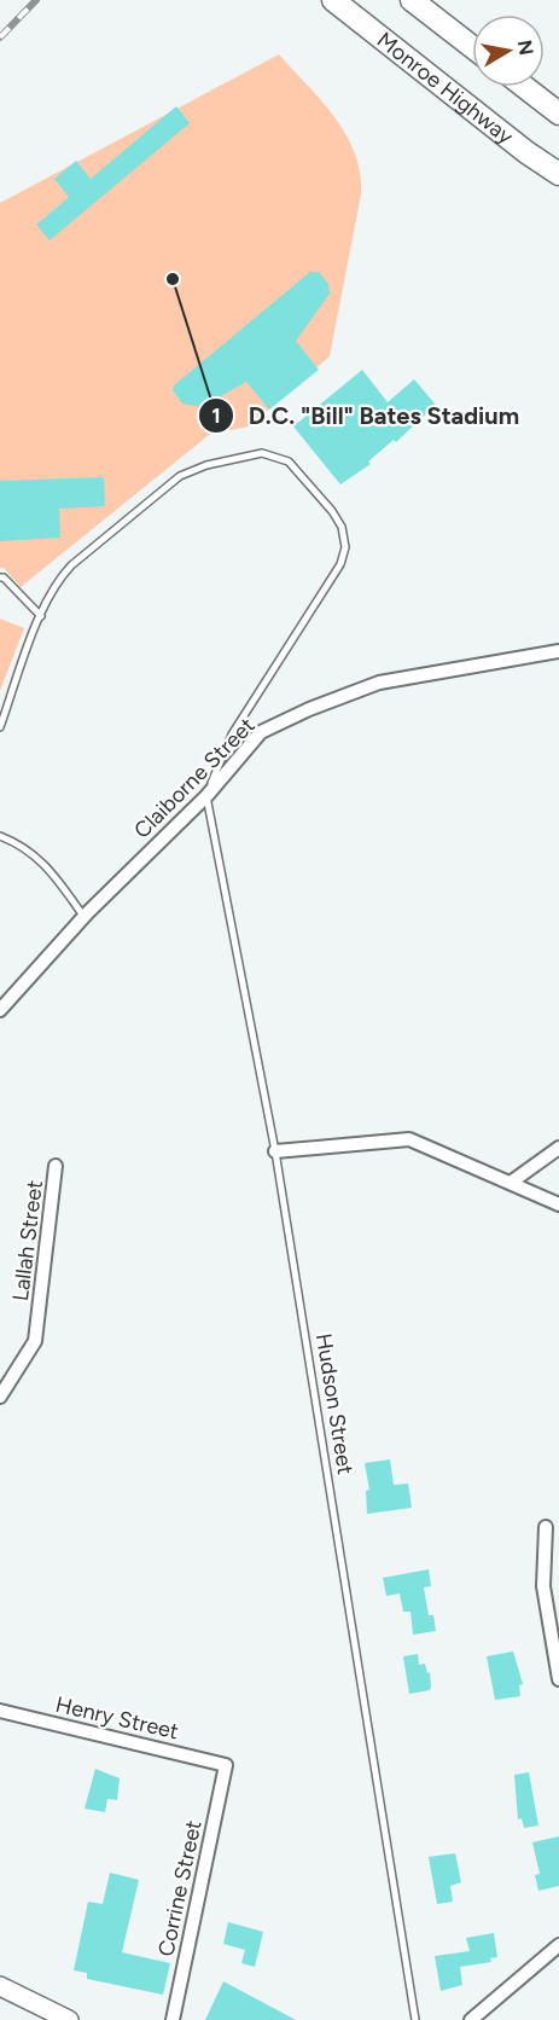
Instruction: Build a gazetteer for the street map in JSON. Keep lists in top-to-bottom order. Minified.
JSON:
{"streets":{"highway":["Monroe Highway"],"street":["Claiborne Street","Lallah Street","Henry Street","Corrine Street"],"lane":["Hudson Street"]},"crossings":[["Claiborne Street","Hudson Street"],["Henry Street","Corrine Street"]],"places":["D.C. \"Bill\" Bates Stadium"],"north":"right"}
